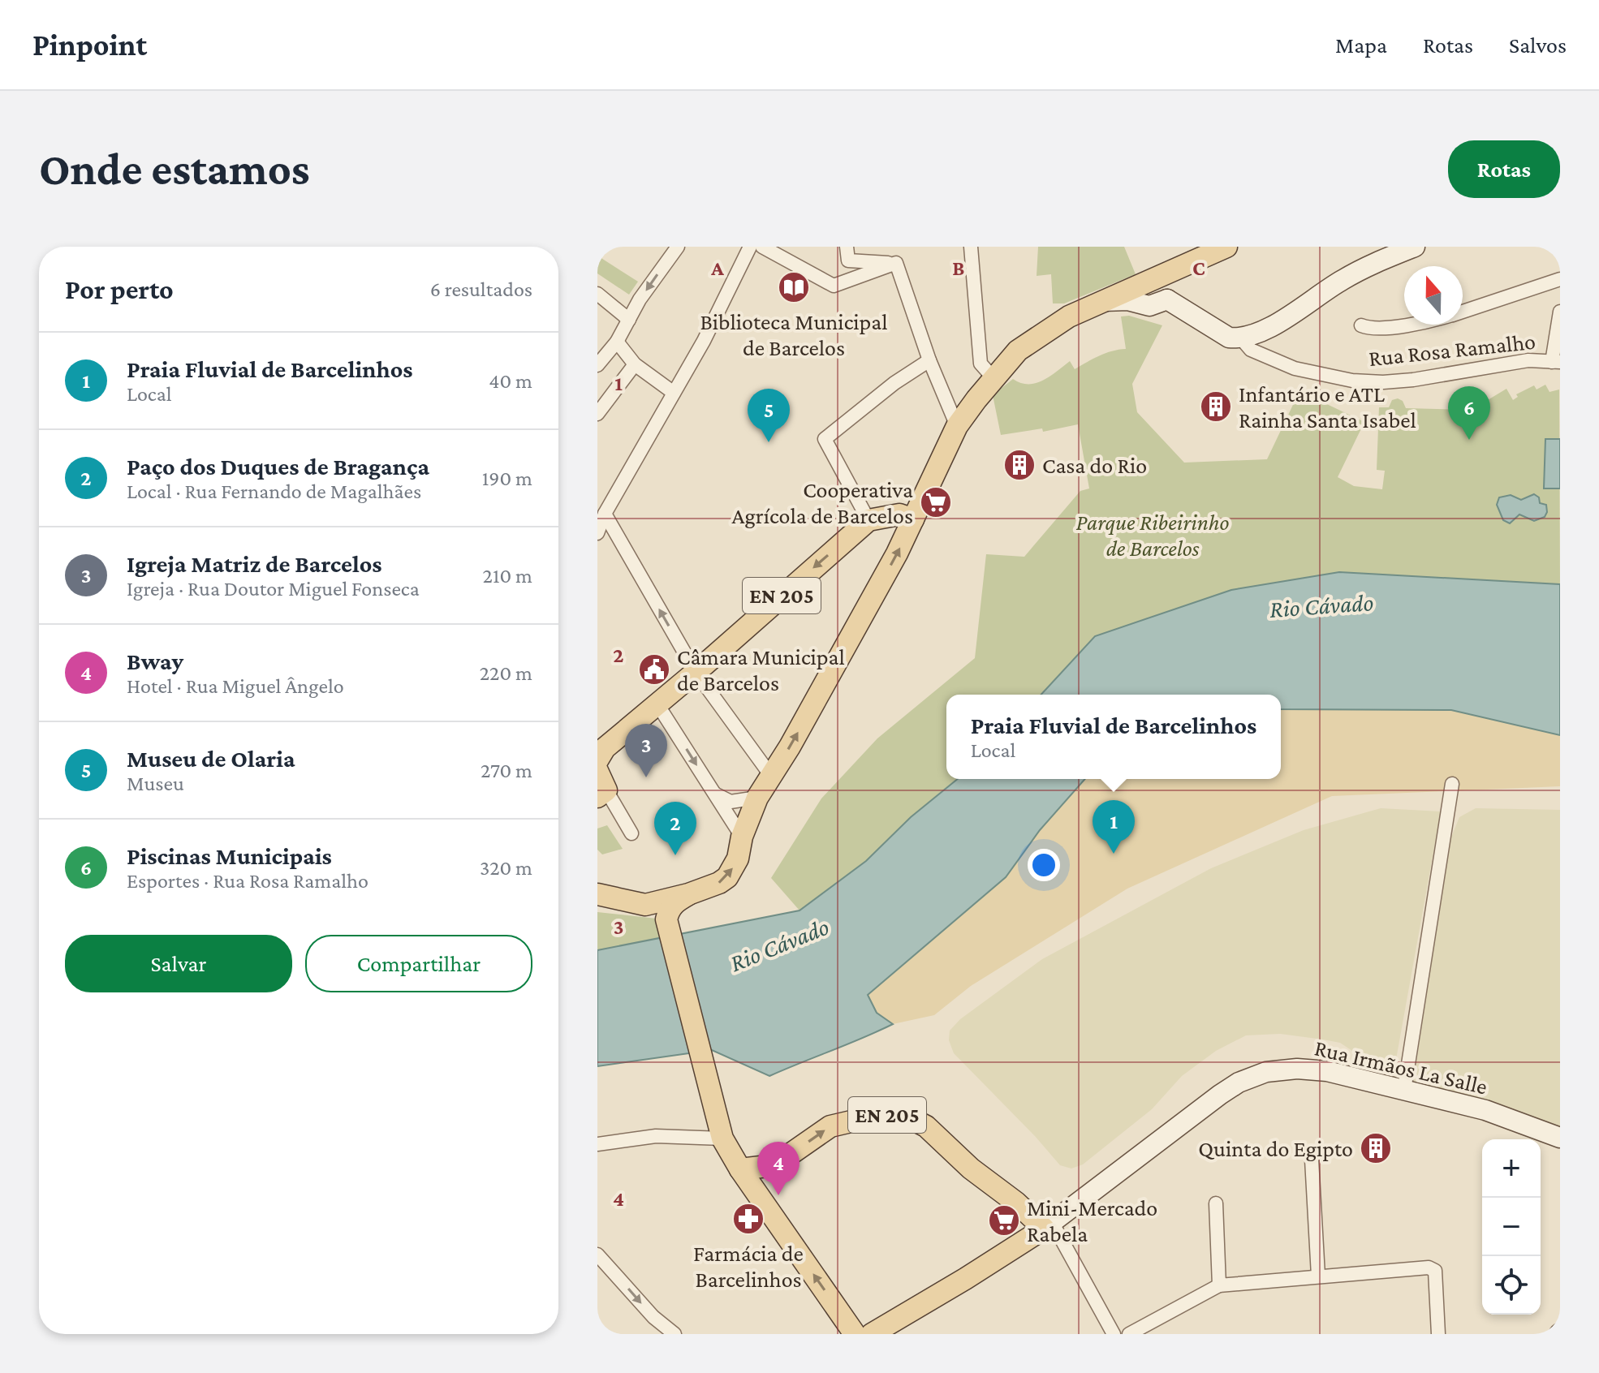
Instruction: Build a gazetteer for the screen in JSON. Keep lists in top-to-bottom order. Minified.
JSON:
{"streets":{"main road":["EN 205","Rua Irmãos La Salle"],"street":["Rua Rosa Ramalho"]},"crossings":[["EN 205","Rua Irmãos La Salle"]],"water":["Rio Cávado"],"parks":["Parque Ribeirinho de Barcelos"],"places":{"library":["Biblioteca Municipal de Barcelos"],"building":["Infantário e ATL Rainha Santa Isabel","Casa do Rio","Quinta do Egipto"],"supermarket":["Cooperativa Agrícola de Barcelos","Mini-Mercado Rabela"],"public building":["Câmara Municipal de Barcelos"],"pharmacy":["Farmácia de Barcelinhos"]},"north":"top","page":{"header":"Pinpoint","nav":["Mapa","Rotas","Salvos"],"buttons":["Rotas",["Salvar","Compartilhar"]],"title":"Onde estamos","heading":["Por perto","6 resultados"],"list":[{"mark":"1","name":"Praia Fluvial de Barcelinhos","note":"Local","value":"40 m"},{"mark":"2","name":"Paço dos Duques de Bragança","note":"Local · Rua Fernando de Magalhães","value":"190 m"},{"mark":"3","name":"Igreja Matriz de Barcelos","note":"Igreja · Rua Doutor Miguel Fonseca","value":"210 m"},{"mark":"4","name":"Bway","note":"Hotel · Rua Miguel Ângelo","value":"220 m"},{"mark":"5","name":"Museu de Olaria","note":"Museu","value":"270 m"},{"mark":"6","name":"Piscinas Municipais","note":"Esportes · Rua Rosa Ramalho","value":"320 m"}],"pins":["6","5","3","1","2","4"],"popup":["Praia Fluvial de Barcelinhos","Local"],"map_buttons":["+","−"]},"grid":{"columns":["A","B","C"],"rows":["1","2","3","4"]}}
